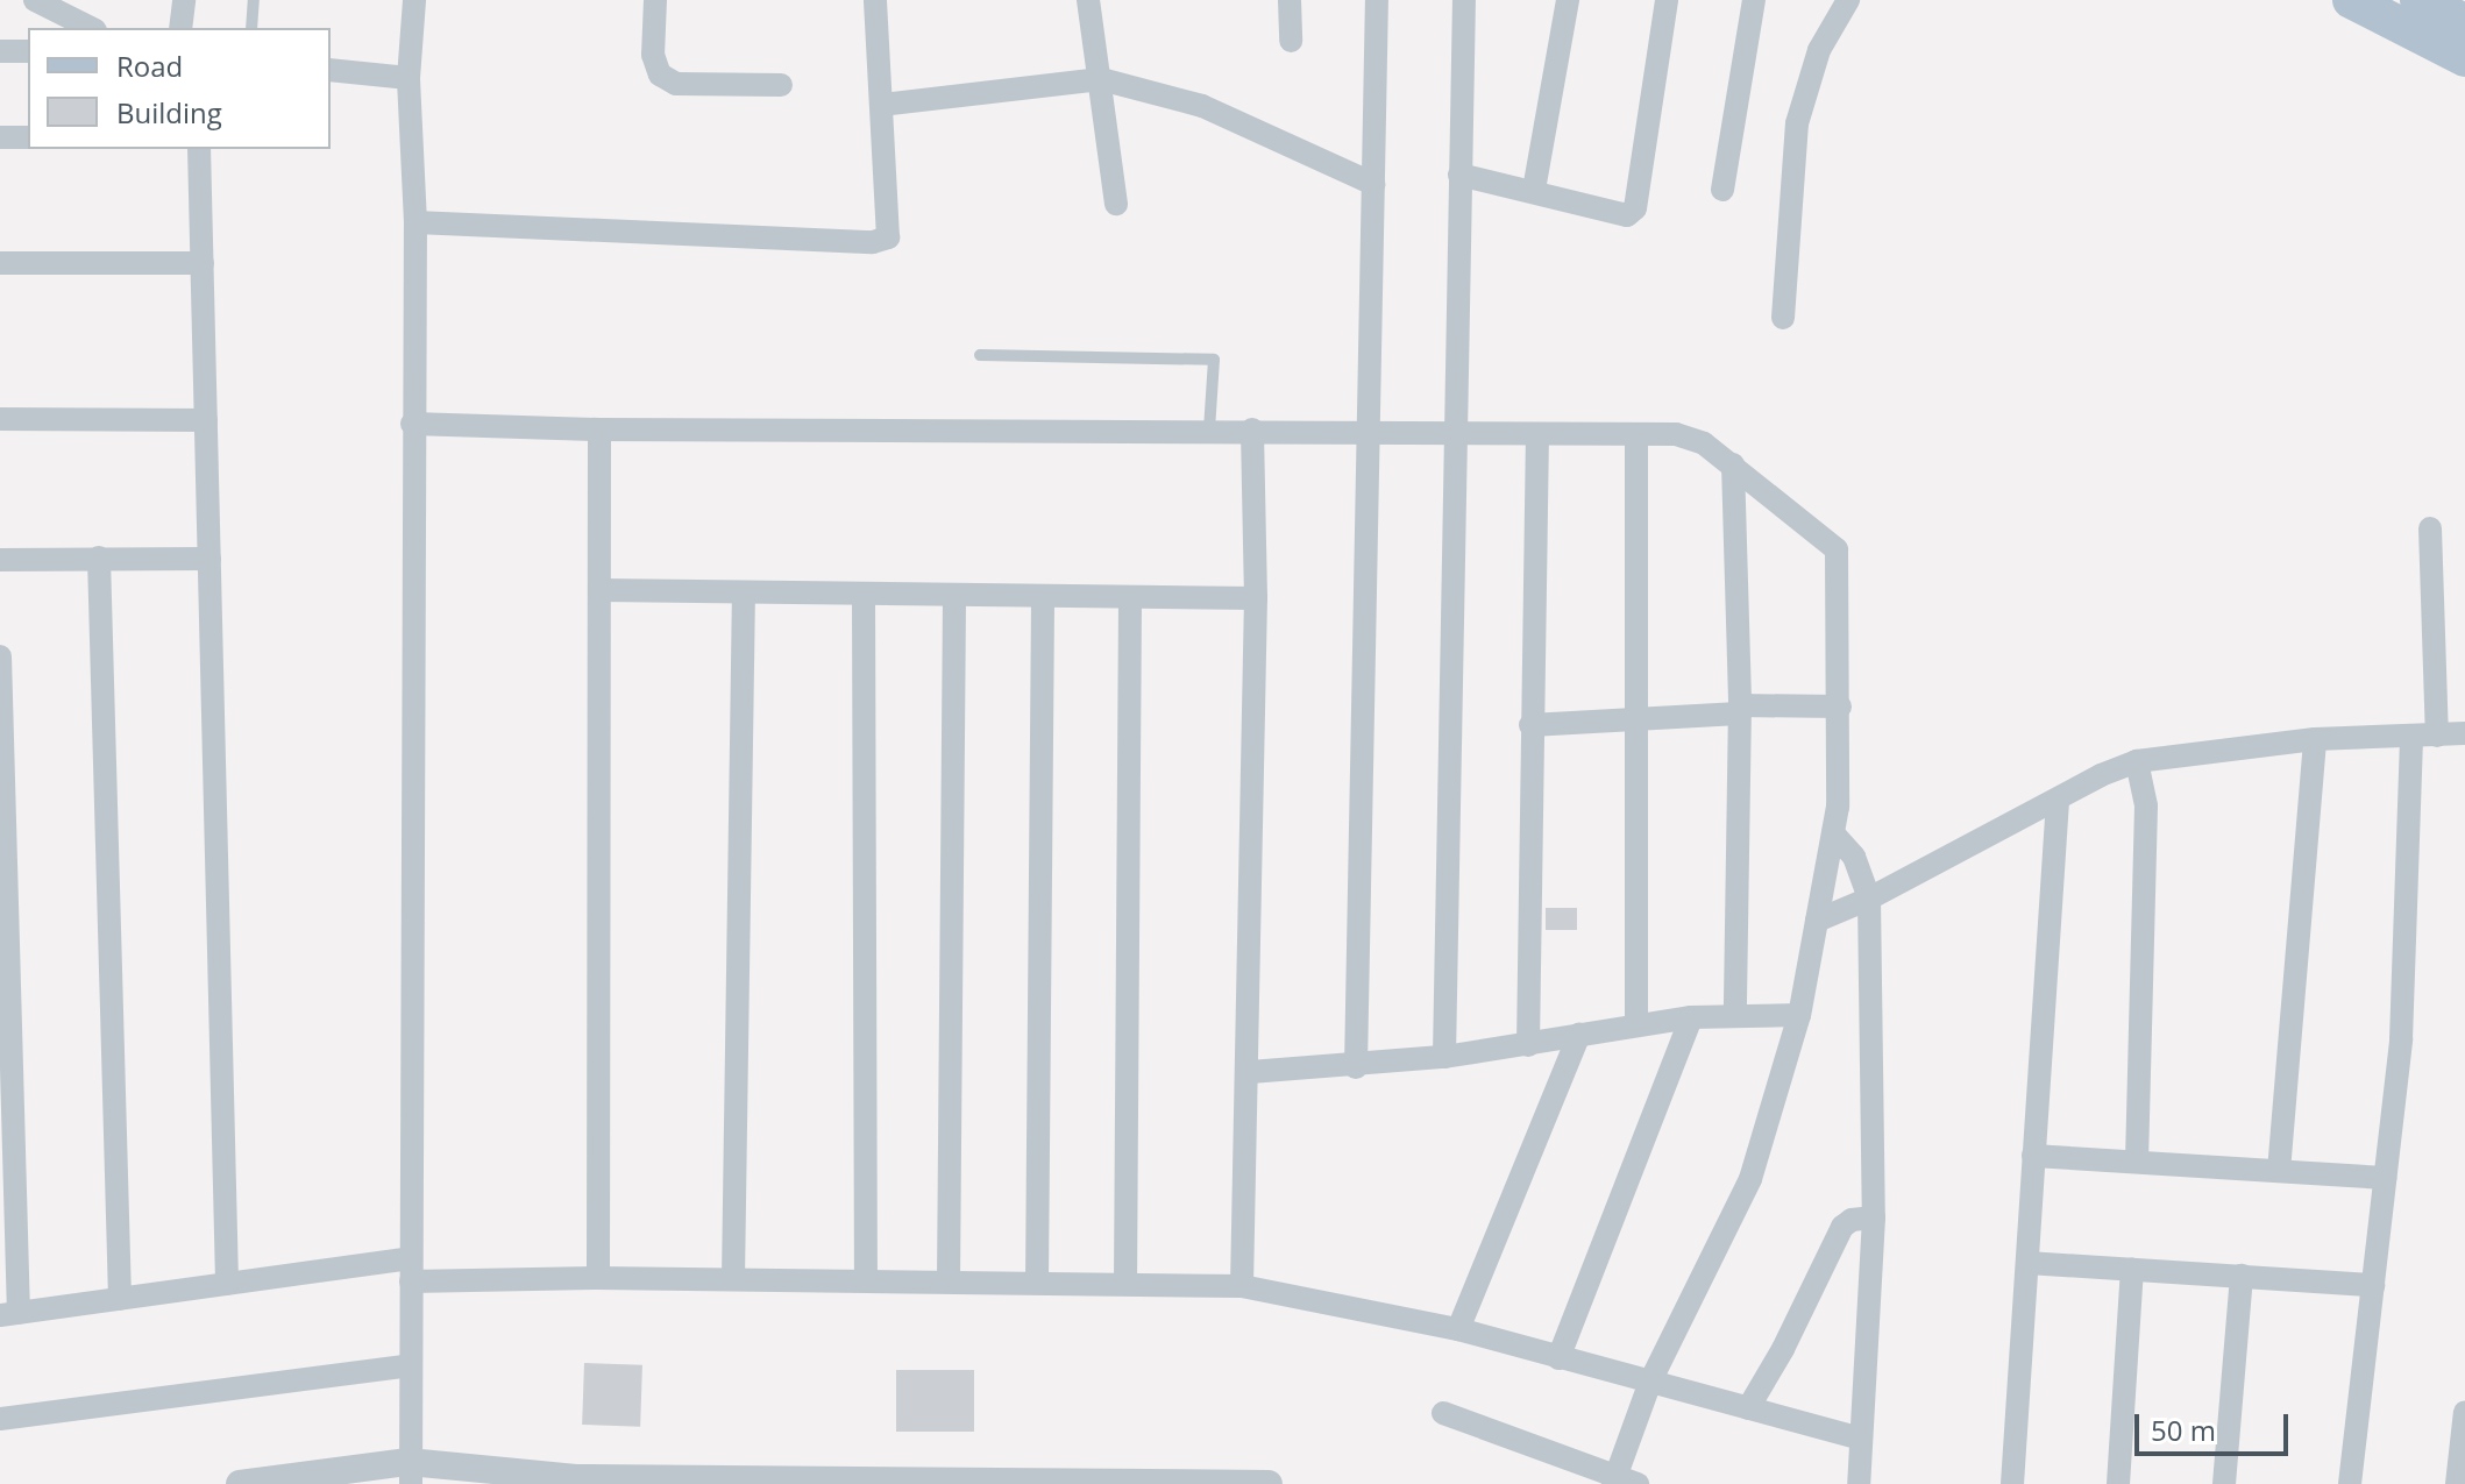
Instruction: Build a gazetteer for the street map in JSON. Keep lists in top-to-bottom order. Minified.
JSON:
{"legend":["Road","Building"],"scale_bar":"50 m"}
